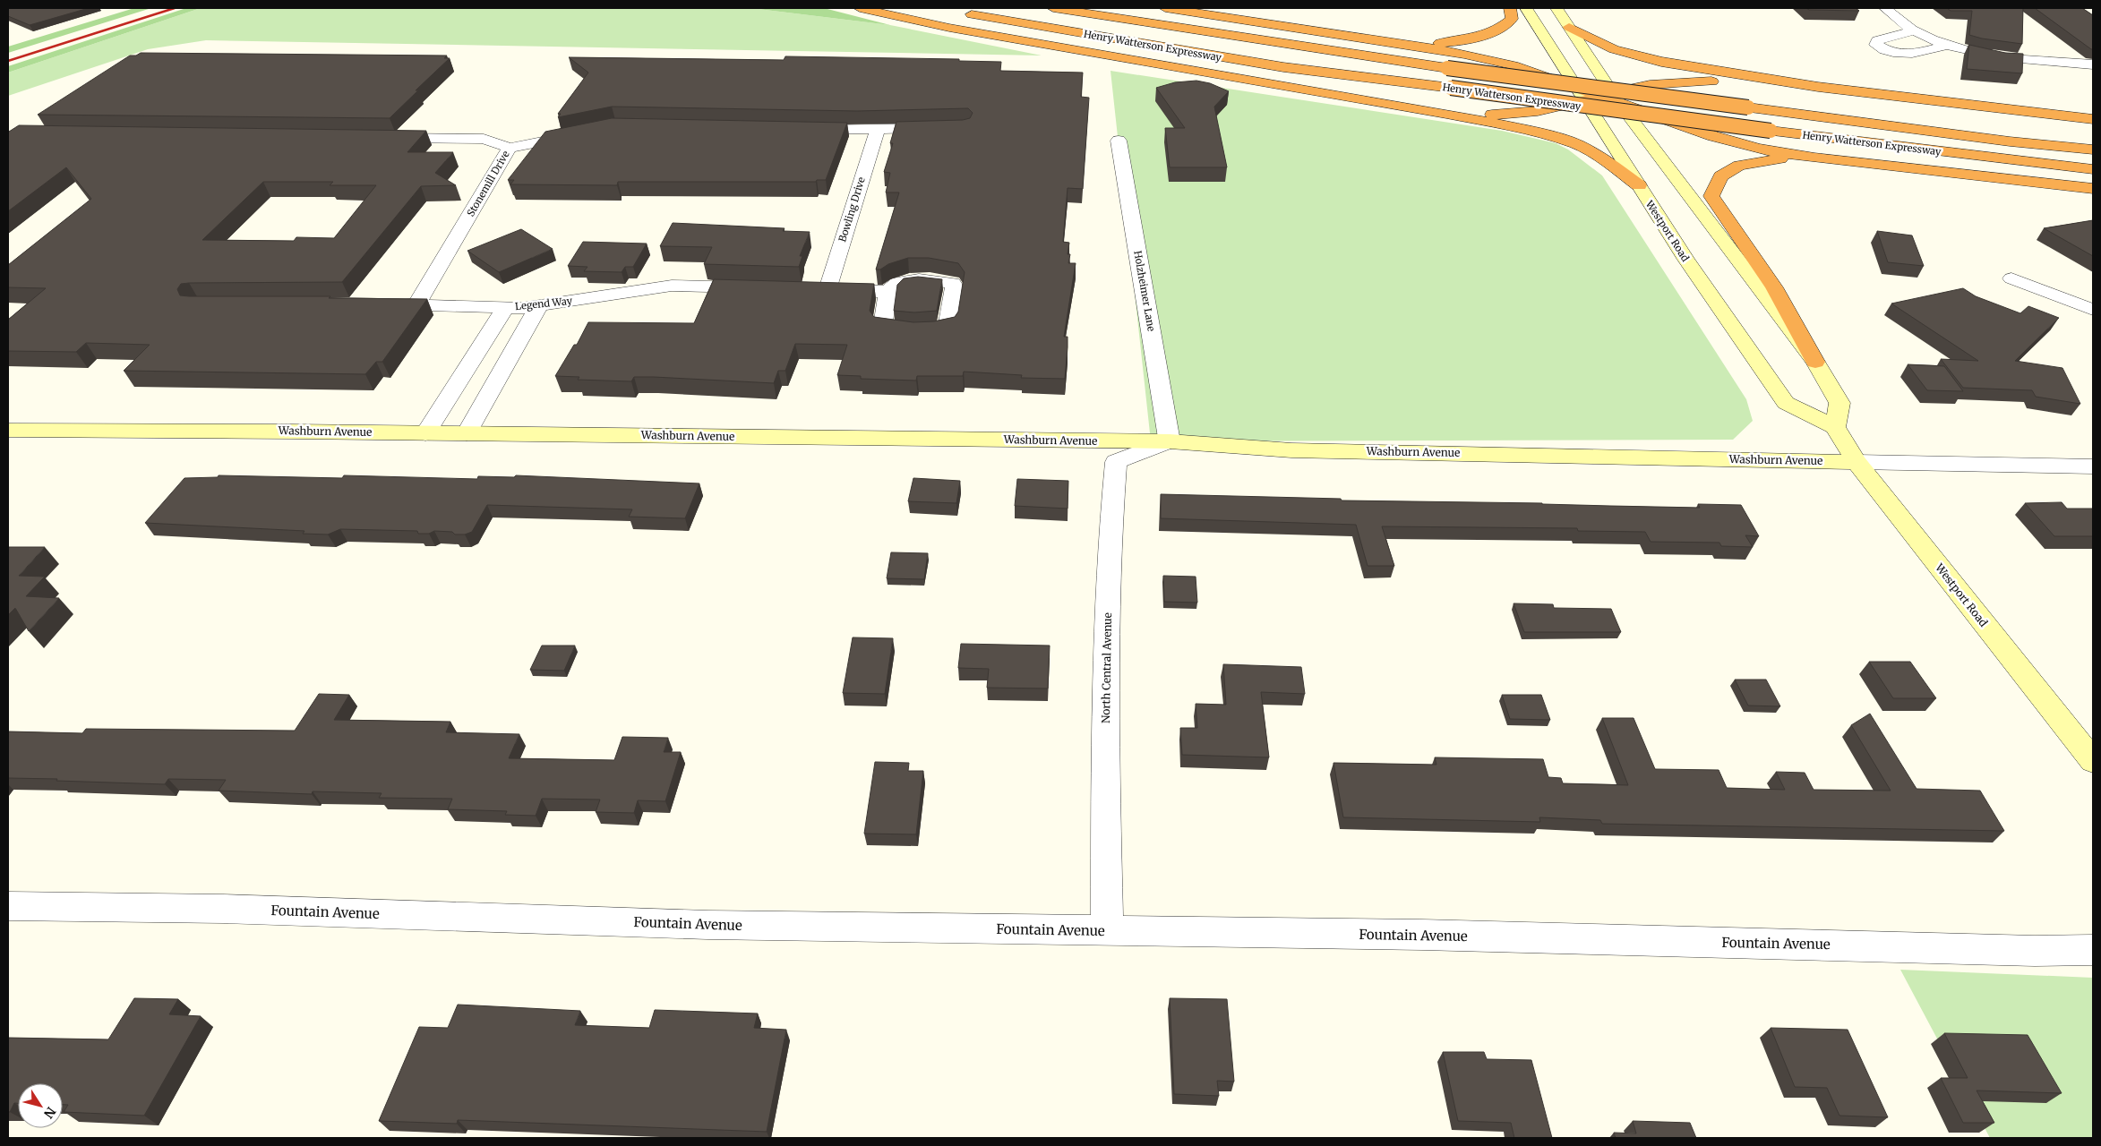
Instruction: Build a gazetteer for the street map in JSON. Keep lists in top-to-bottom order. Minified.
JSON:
{"streets":{"highway":["Henry Watterson Expressway"],"main road":["Westport Road","Washburn Avenue"],"street":["Stonemill Drive","Bowling Drive","Holzheimer Lane","Legend Way","North Central Avenue","Fountain Avenue"]},"crossings":[["Stonemill Drive","Legend Way"],["Westport Road","Washburn Avenue"],["Holzheimer Lane","Washburn Avenue"],["Holzheimer Lane","North Central Avenue"],["Washburn Avenue","North Central Avenue"],["North Central Avenue","Fountain Avenue"]],"north":"bottom right"}
